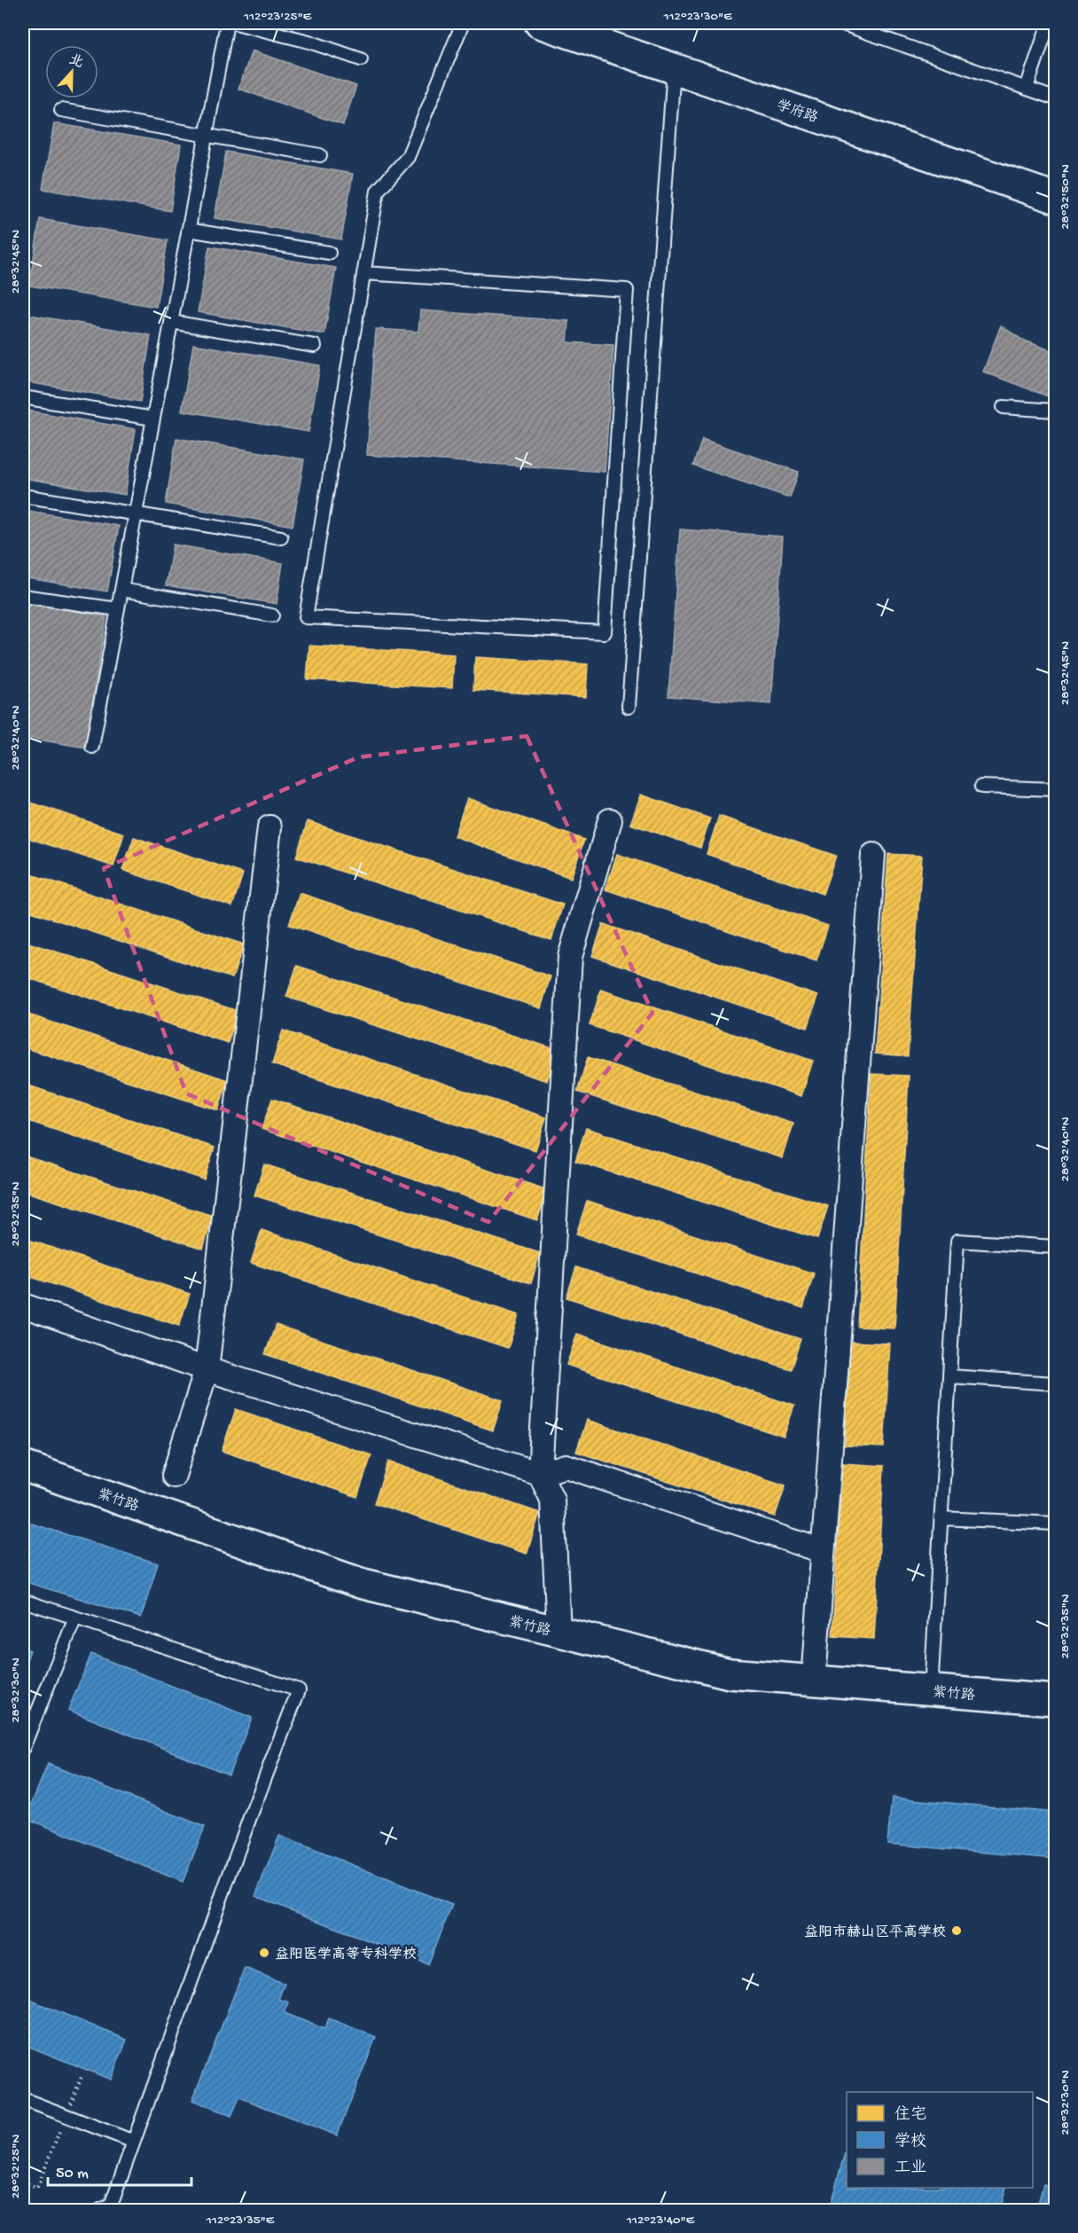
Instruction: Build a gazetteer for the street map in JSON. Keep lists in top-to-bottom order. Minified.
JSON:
{"streets":{"street":["学府路","紫竹路"]},"places":["益阳市赫山区平高学校","益阳医学高等专科学校"],"legend":["住宅","学校","工业"],"scale_bar":"50 m","north":"top","coordinates":["112°23'25\"E","112°23'30\"E","28°32'50\"N","28°32'45\"N","28°32'40\"N","28°32'35\"N","28°32'30\"N","28°32'25\"N","112°23'35\"E","112°23'40\"E"]}
